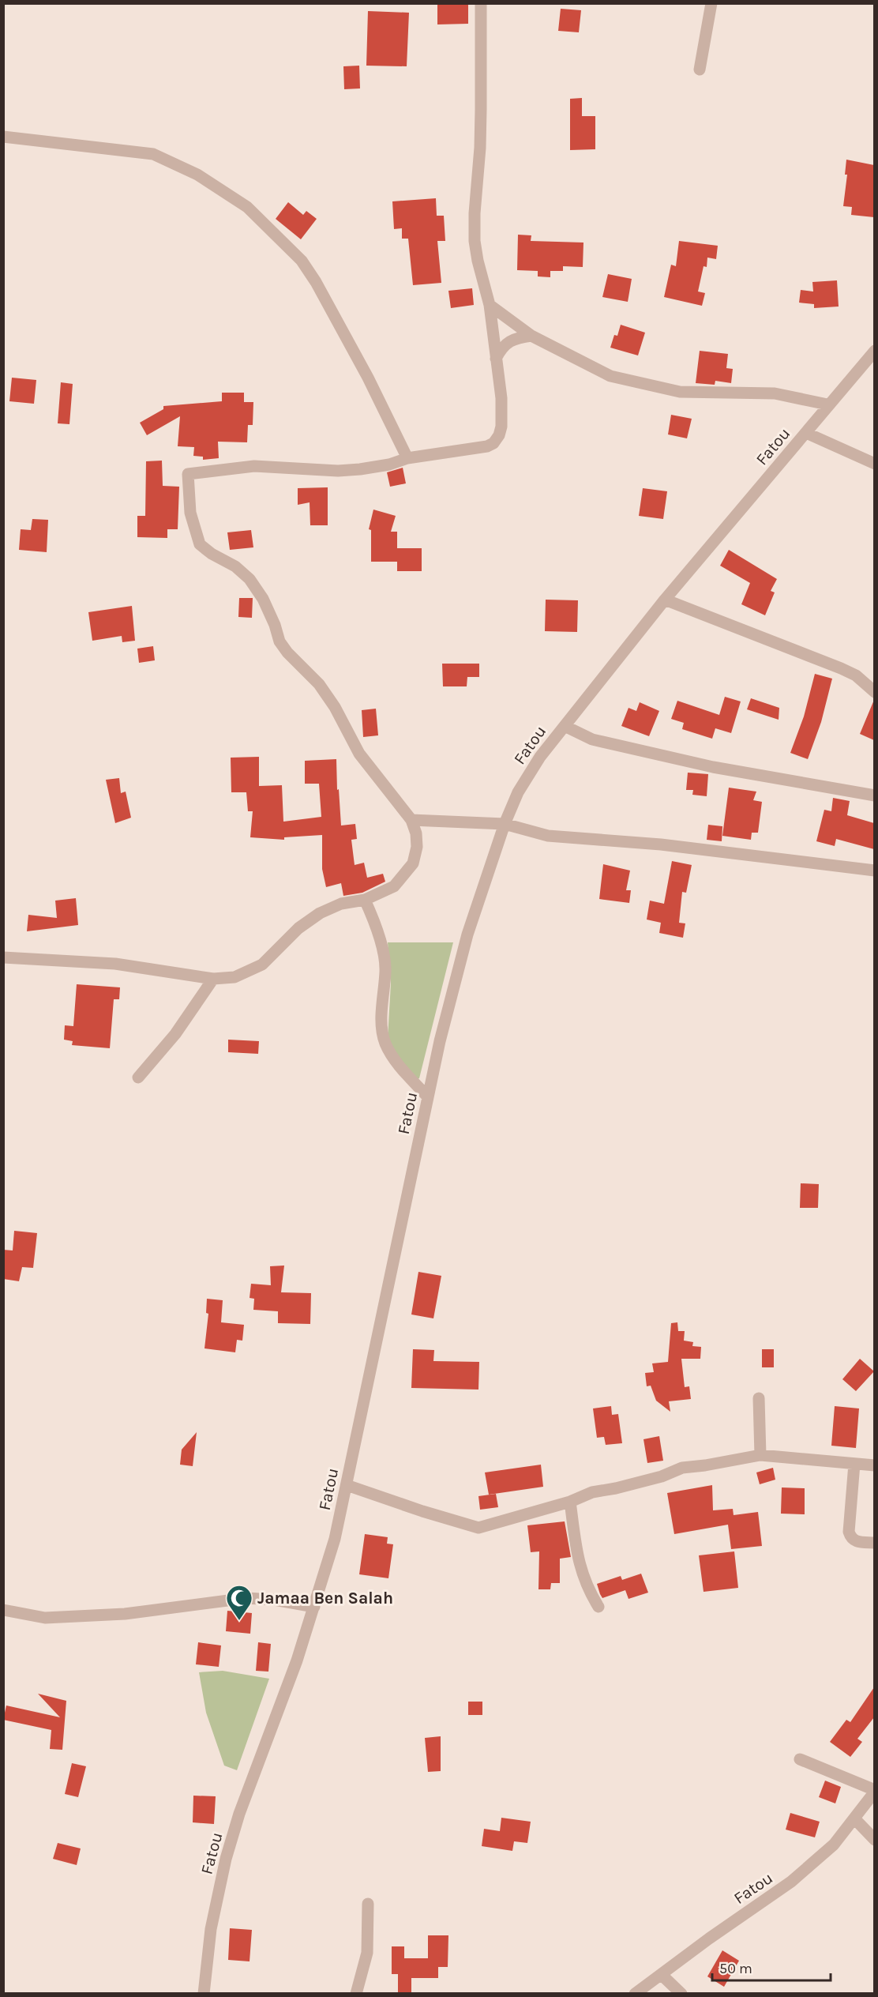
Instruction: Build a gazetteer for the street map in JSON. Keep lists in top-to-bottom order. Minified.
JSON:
{"streets":{"street":["Fatou"]},"places":{"mosque":["Jamaa Ben Salah"]},"scale_bar":"50 m"}
